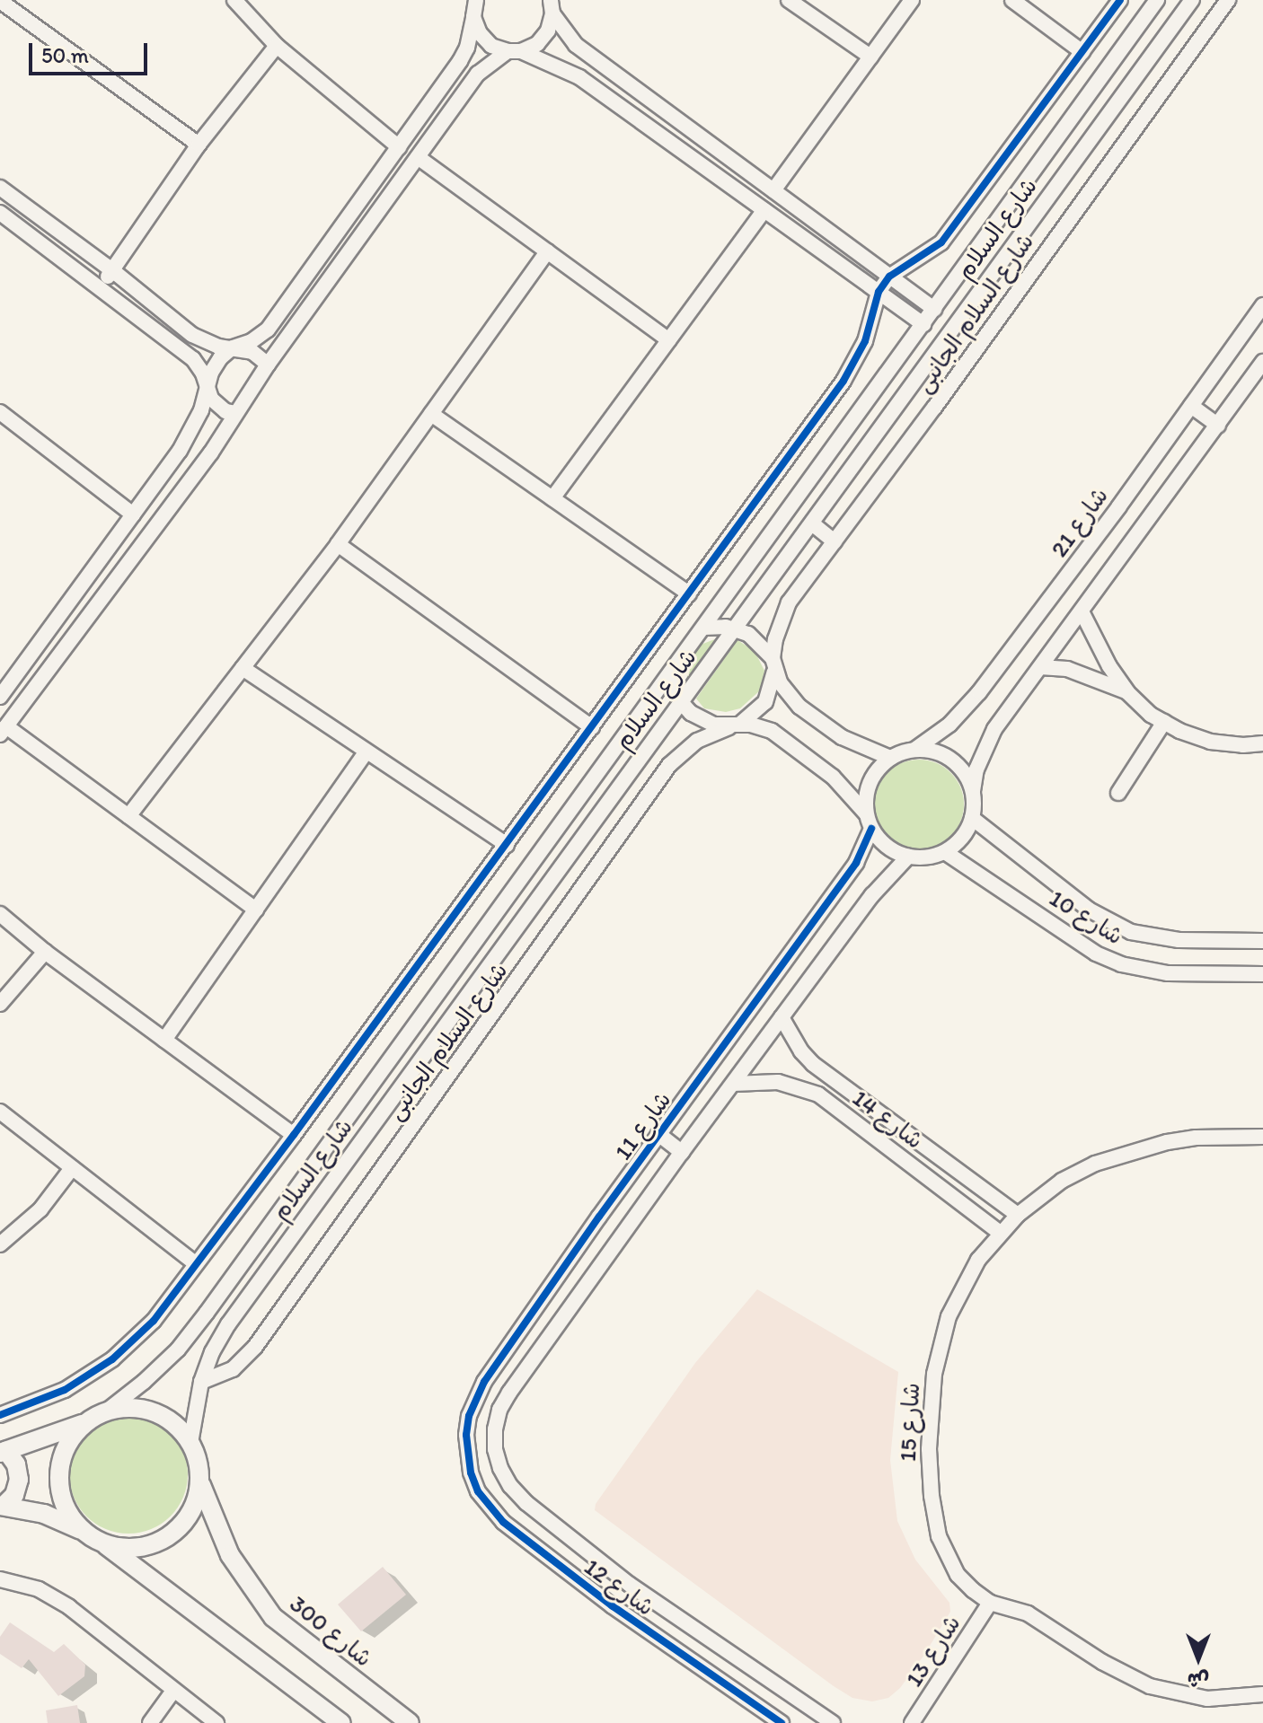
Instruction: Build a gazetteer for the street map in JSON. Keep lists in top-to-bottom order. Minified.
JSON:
{"streets":{"street":["شارع السلام","شارع السلام الجانبى","شارع 21","شارع 10","شارع 14","شارع 11","شارع 15","شارع 12","شارع 300","شارع 13"]},"crossings":[["شارع السلام","شارع السلام الجانبى"],["شارع السلام","شارع 300"],["شارع 21","شارع 10"],["شارع 21","شارع 11"],["شارع 10","شارع 11"],["شارع 14","شارع 11"],["شارع 14","شارع 15"],["شارع 11","شارع 12"],["شارع 15","شارع 13"]],"scale_bar":"50 m","north":"bottom"}
